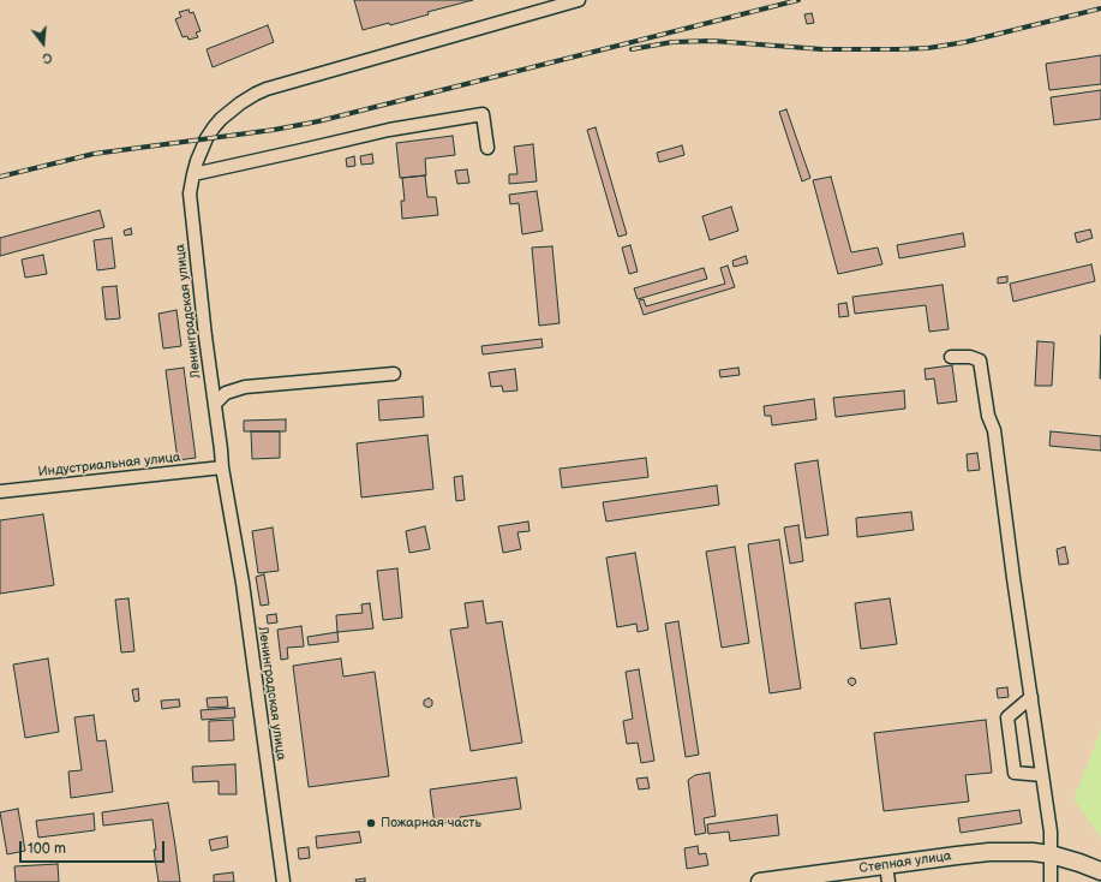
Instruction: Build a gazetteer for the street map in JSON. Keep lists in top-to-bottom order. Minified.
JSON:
{"streets":{"street":["Ленинградская улица","Индустриальная улица","Степная улица"]},"crossings":[["Ленинградская улица","Индустриальная улица"]],"places":["Пожарная часть"],"scale_bar":"100 m","north":"bottom"}
